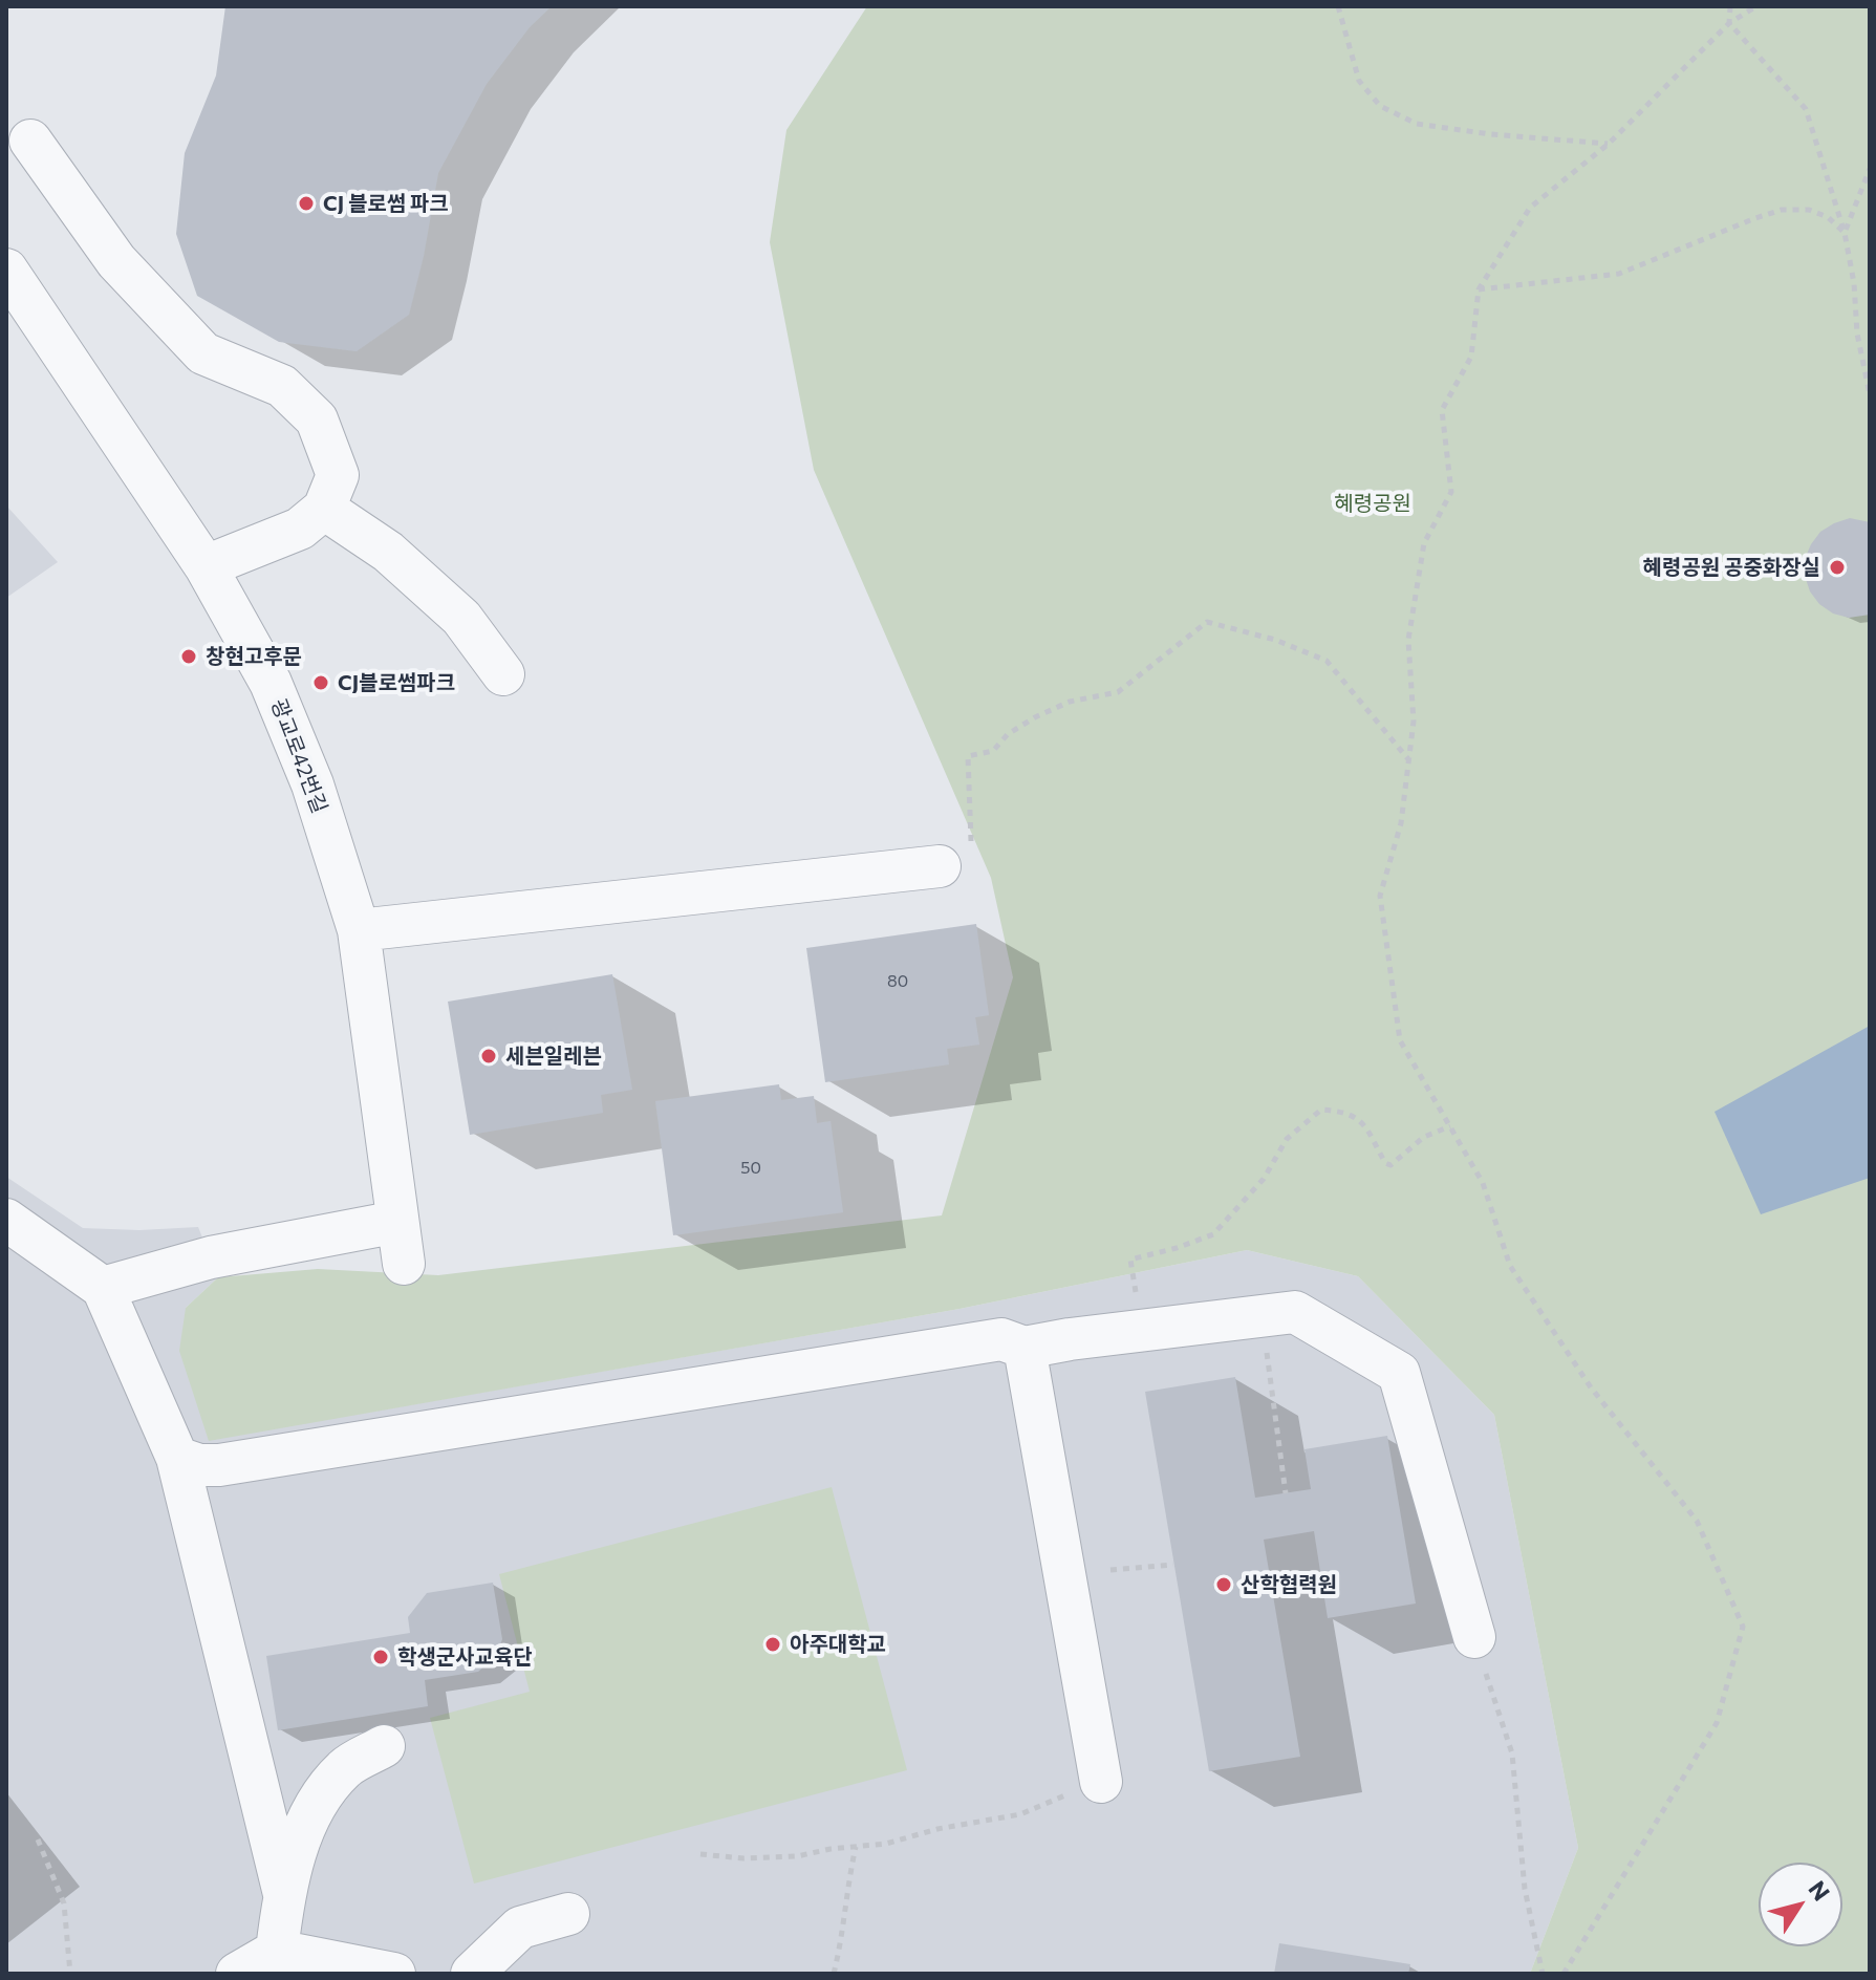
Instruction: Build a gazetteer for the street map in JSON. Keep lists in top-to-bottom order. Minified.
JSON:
{"streets":{"street":["광교로42번길"]},"parks":["혜령공원"],"places":["CJ 블로썸 파크","혜령공원 공중화장실","창현고후문","CJ블로썸파크","세븐일레븐","산학협력원","아주대학교","학생군사교육단"],"house_numbers":["80","50"],"north":"top right"}
